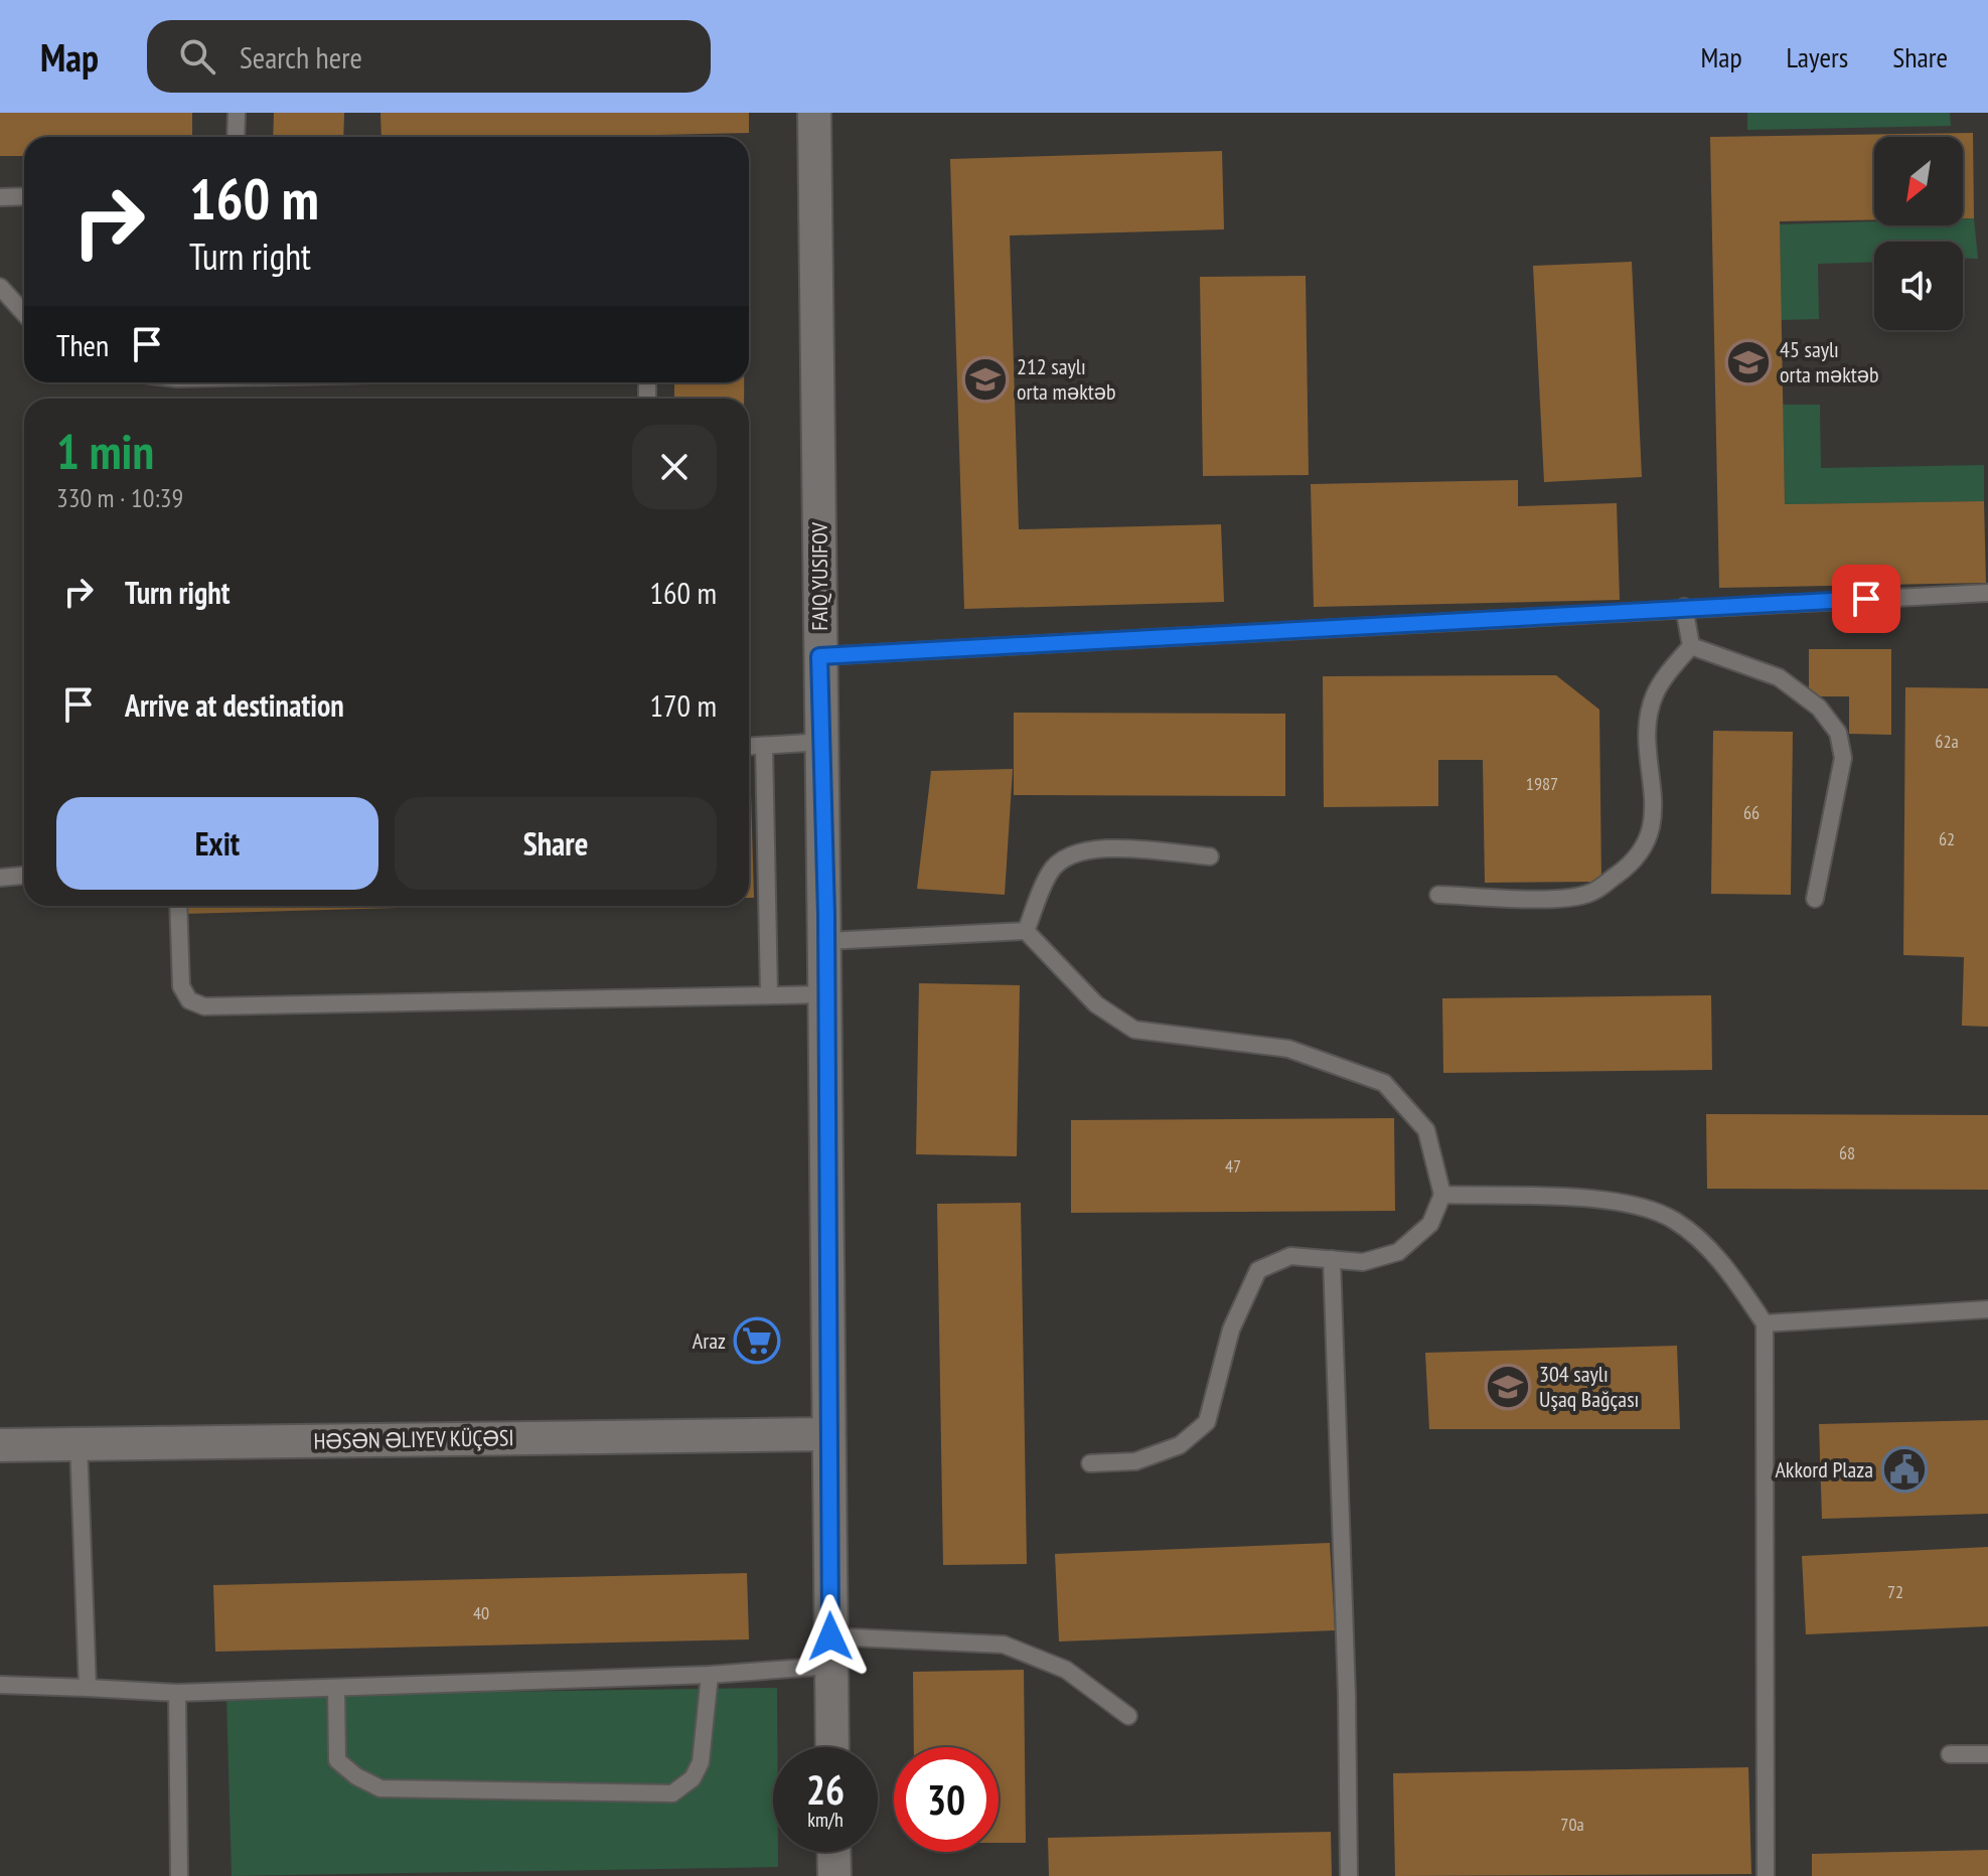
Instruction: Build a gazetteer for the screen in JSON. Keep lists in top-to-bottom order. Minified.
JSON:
{"streets":{"street":["FAIQ YUSIFOV","HƏSƏN ƏLIYEV KÜÇƏSI"]},"crossings":[["FAIQ YUSIFOV","HƏSƏN ƏLIYEV KÜÇƏSI"]],"places":{"school or university":["45 saylı orta məktəb","212 saylı orta məktəb","304 saylı Uşaq Bağçası"],"supermarket":["Araz"],"public building":["Akkord Plaza"]},"house_numbers":["62a","1987","66","62","68","47","72","40","70a"],"north":"bottom left","page":{"header":"Map","search":"Search here","nav":["Map","Layers","Share"],"turn":["160 m","Turn right"],"then":"Then","heading":["1 min","330 m · 10:39"],"list":[{"name":"Turn right","value":"160 m"},{"name":"Arrive at destination","value":"170 m"}],"buttons":["Exit","Share"],"speed":"26 km/h","limit":"30"}}
